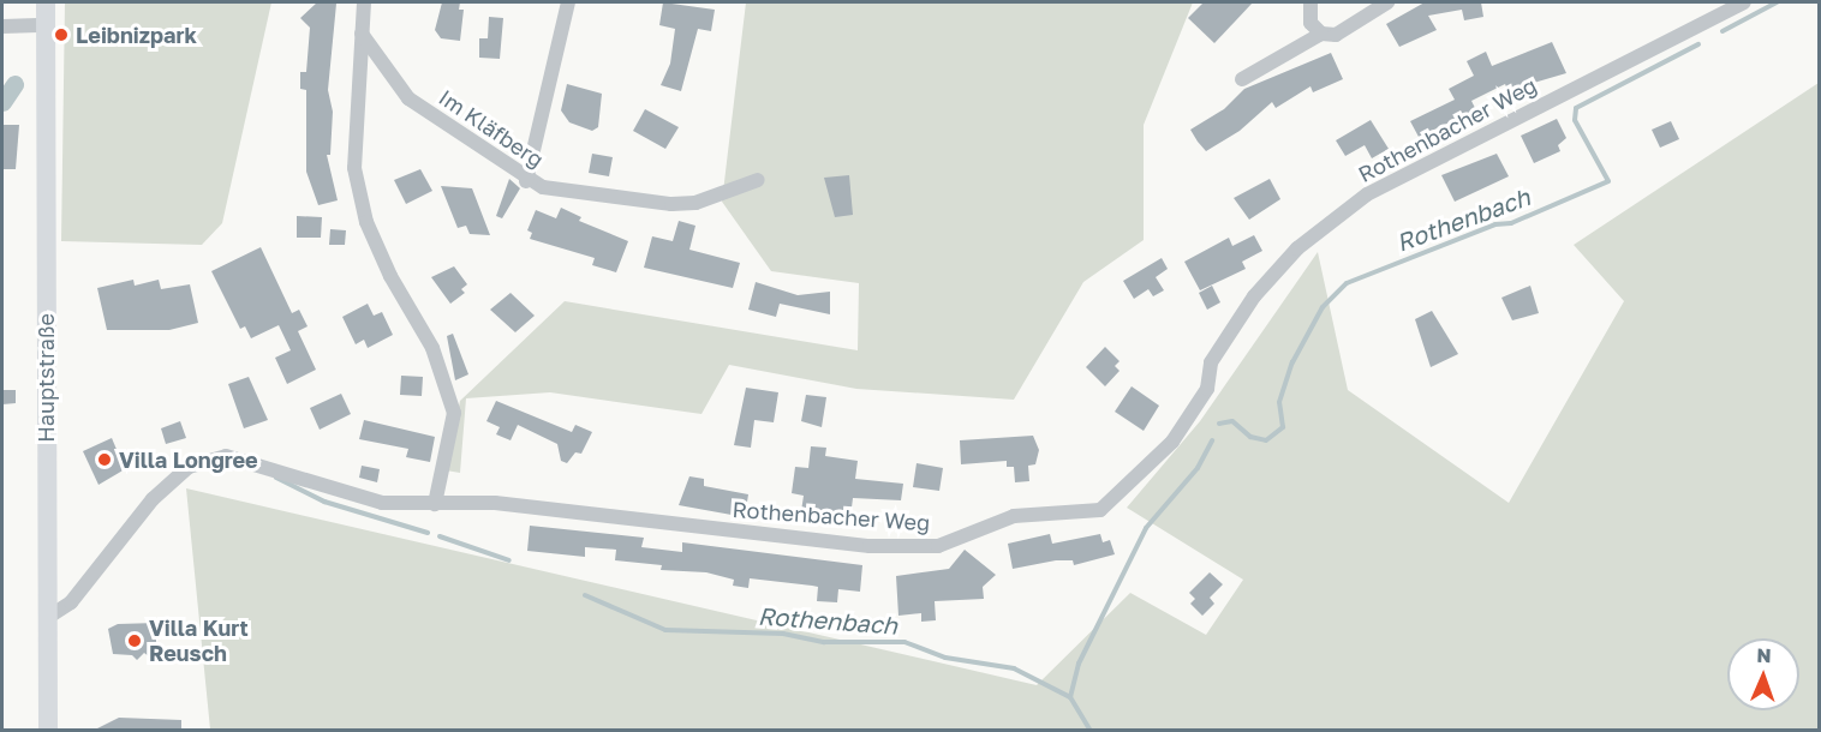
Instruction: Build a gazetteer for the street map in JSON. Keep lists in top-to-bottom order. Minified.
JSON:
{"streets":{"main road":["Hauptstraße"],"street":["Im Kläfberg","Rothenbacher Weg"]},"crossings":[["Rothenbacher Weg","Hauptstraße"]],"water":["Rothenbach"],"places":["Leibnizpark","Villa Longree","Villa Kurt Reusch"],"north":"top"}
